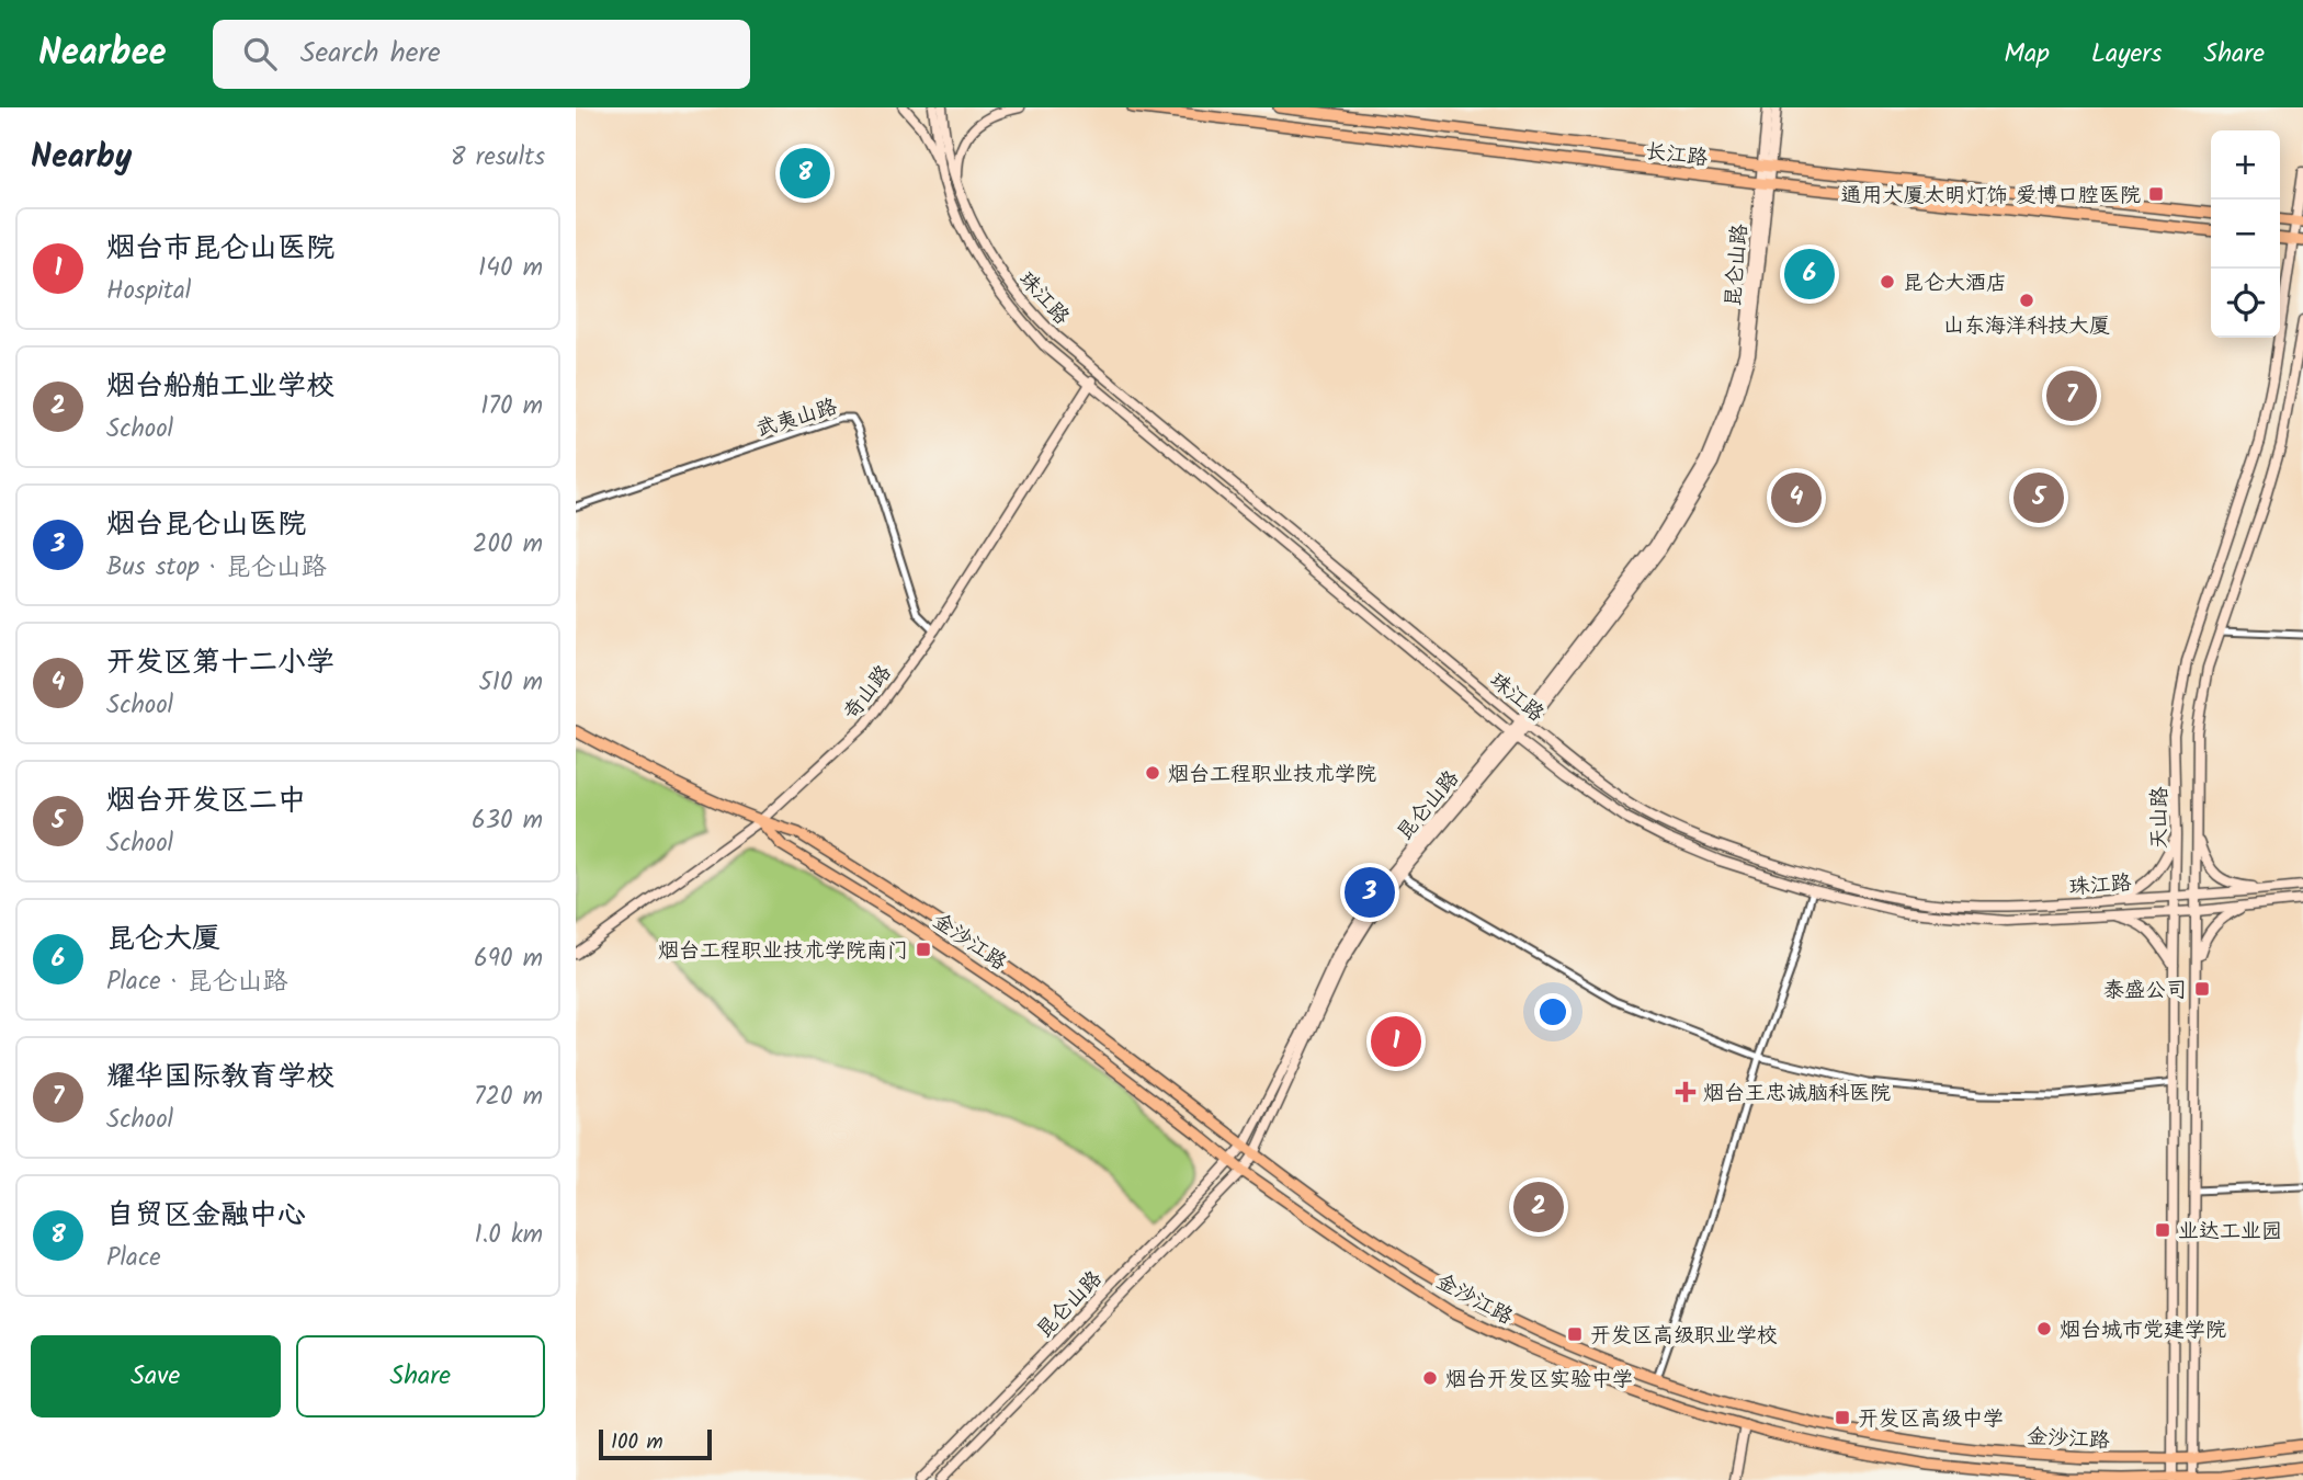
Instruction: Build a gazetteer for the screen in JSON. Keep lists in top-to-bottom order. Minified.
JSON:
{"streets":{"main road":["长江路","金沙江路"],"street":["昆仑山路","珠江路","武夷山路","奇山路","天山路"]},"crossings":[["长江路","昆仑山路"],["昆仑山路","珠江路"],["昆仑山路","金沙江路"],["珠江路","奇山路"],["珠江路","天山路"],["武夷山路","奇山路"],["奇山路","金沙江路"],["天山路","金沙江路"]],"places":{"transit":["通用大厦太明灯饰 爱博口腔医院","烟台工程职业技术学院南门","泰盛公司","业达工业园","开发区高级职业学校","开发区高级中学"],"other":["昆仑大酒店","山东海洋科技大厦","烟台工程职业技术学院","烟台城市党建学院","烟台开发区实验中学"],"health":["烟台王忠诚脑科医院"]},"scale_bar":"100 m","page":{"header":"Nearbee","search":"Search here","nav":["Map","Layers","Share"],"heading":["Nearby","8 results"],"map_buttons":["+","−"],"pins":["8","6","7","4","5","3","1","2"],"list":[{"mark":"1","name":"烟台市昆仑山医院","note":"Hospital","value":"140 m"},{"mark":"2","name":"烟台船舶工业学校","note":"School","value":"170 m"},{"mark":"3","name":"烟台昆仑山医院","note":"Bus stop · 昆仑山路","value":"200 m"},{"mark":"4","name":"开发区第十二小学","note":"School","value":"510 m"},{"mark":"5","name":"烟台开发区二中","note":"School","value":"630 m"},{"mark":"6","name":"昆仑大厦","note":"Place · 昆仑山路","value":"690 m"},{"mark":"7","name":"耀华国际教育学校","note":"School","value":"720 m"},{"mark":"8","name":"自贸区金融中心","note":"Place","value":"1.0 km"}],"buttons":["Save","Share"],"scale":"100 m"}}
